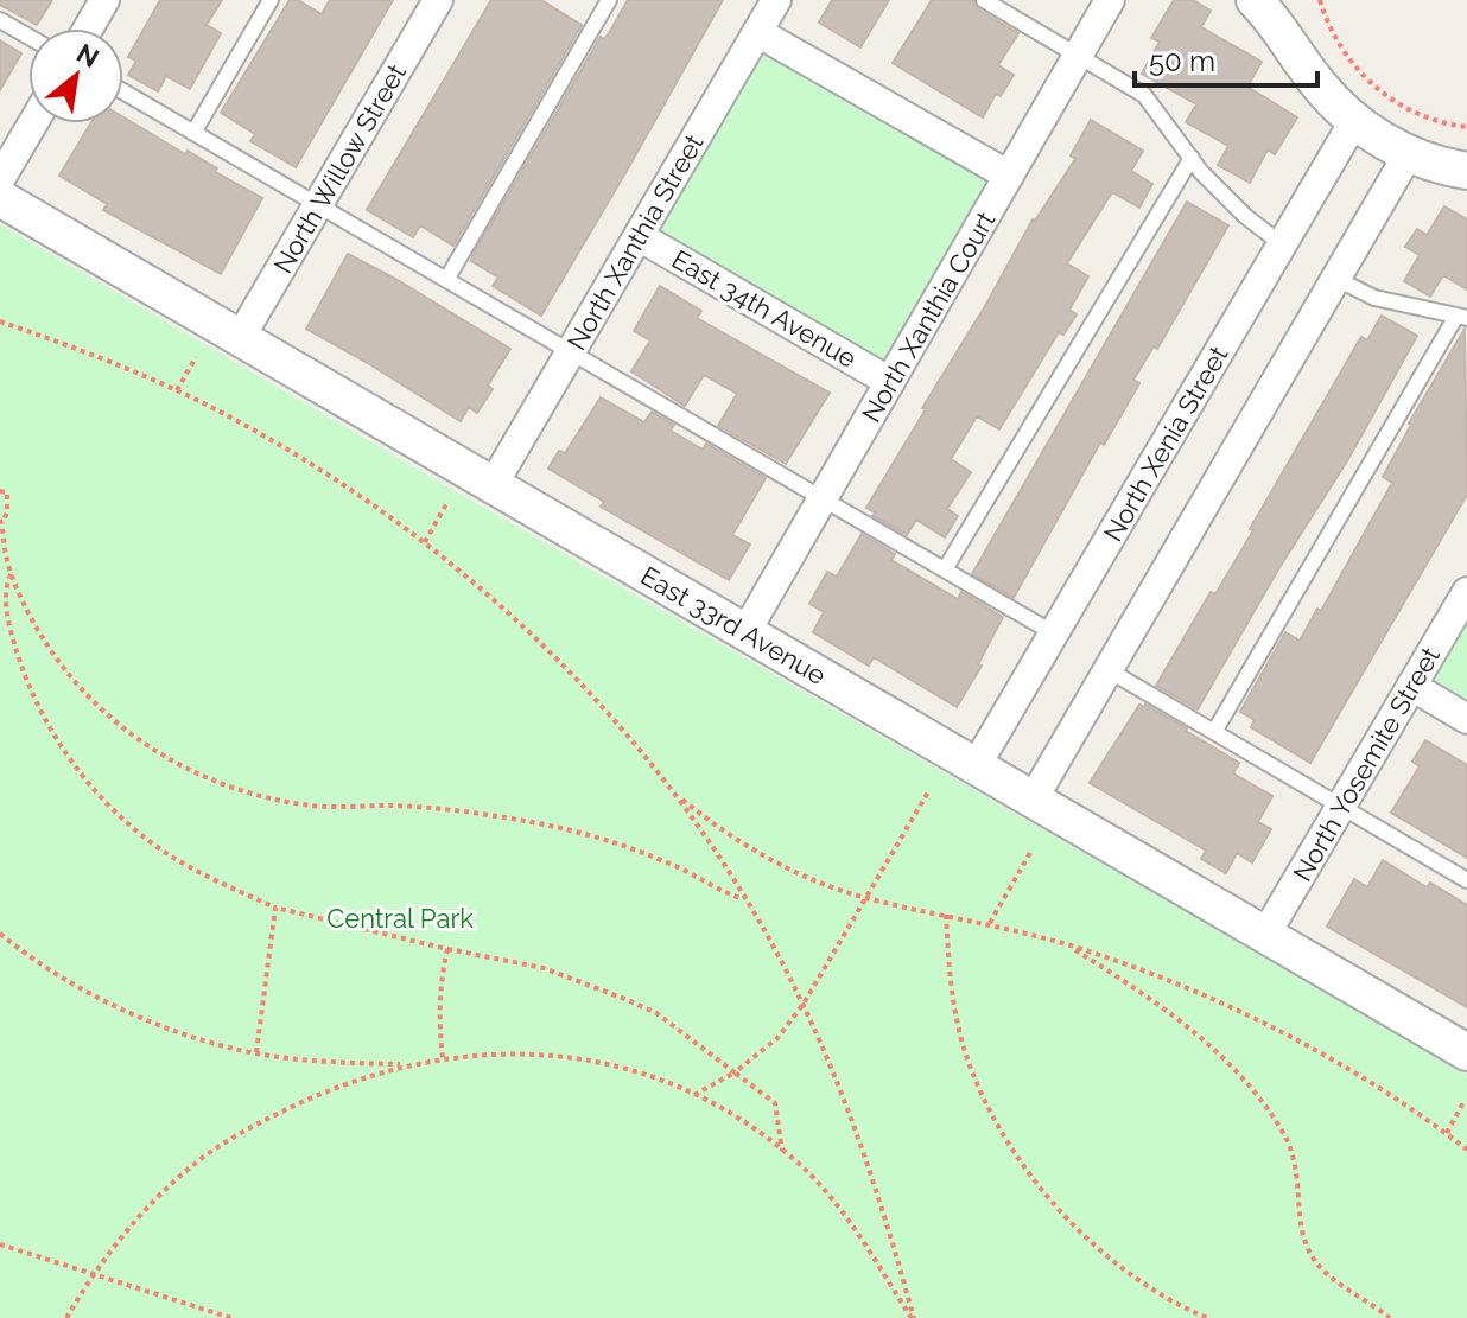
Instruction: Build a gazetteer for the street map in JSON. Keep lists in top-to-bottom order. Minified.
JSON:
{"streets":{"street":["North Willow Street","North Xanthia Street","East 34th Avenue","North Xanthia Court","North Xenia Street","East 33rd Avenue","North Yosemite Street"]},"crossings":[["North Willow Street","East 33rd Avenue"],["North Xanthia Street","East 34th Avenue"],["North Xanthia Street","East 33rd Avenue"],["East 34th Avenue","North Xanthia Court"],["North Xanthia Court","East 33rd Avenue"],["North Xenia Street","East 33rd Avenue"],["East 33rd Avenue","North Yosemite Street"]],"parks":["Central Park"],"scale_bar":"50 m","north":"top right"}
